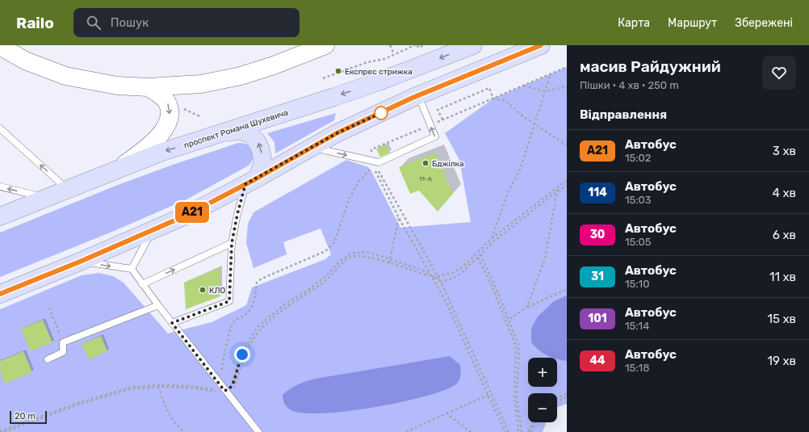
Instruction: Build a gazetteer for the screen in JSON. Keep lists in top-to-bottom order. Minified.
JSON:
{"streets":{"main road":["проспект Романа Шухевича"]},"places":["Експрес стрижка","Бджілка","КЛО"],"lines":["bus line А21"],"house_numbers":["11-А"],"scale_bar":"20 m","page":{"header":"Railo","search":"Пошук","nav":["Карта","Маршрут","Збережені"],"on_map":"А21","heading":[["масив Райдужний","Пішки · 4 хв · 250 m"],"Відправлення"],"list":[{"mark":"А21","name":"Автобус","note":"15:02","value":"3 хв"},{"mark":"114","name":"Автобус","note":"15:03","value":"4 хв"},{"mark":"30","name":"Автобус","note":"15:05","value":"6 хв"},{"mark":"31","name":"Автобус","note":"15:10","value":"11 хв"},{"mark":"101","name":"Автобус","note":"15:14","value":"15 хв"},{"mark":"44","name":"Автобус","note":"15:18","value":"19 хв"}],"map_buttons":["+","−"],"scale":"20 m"}}
